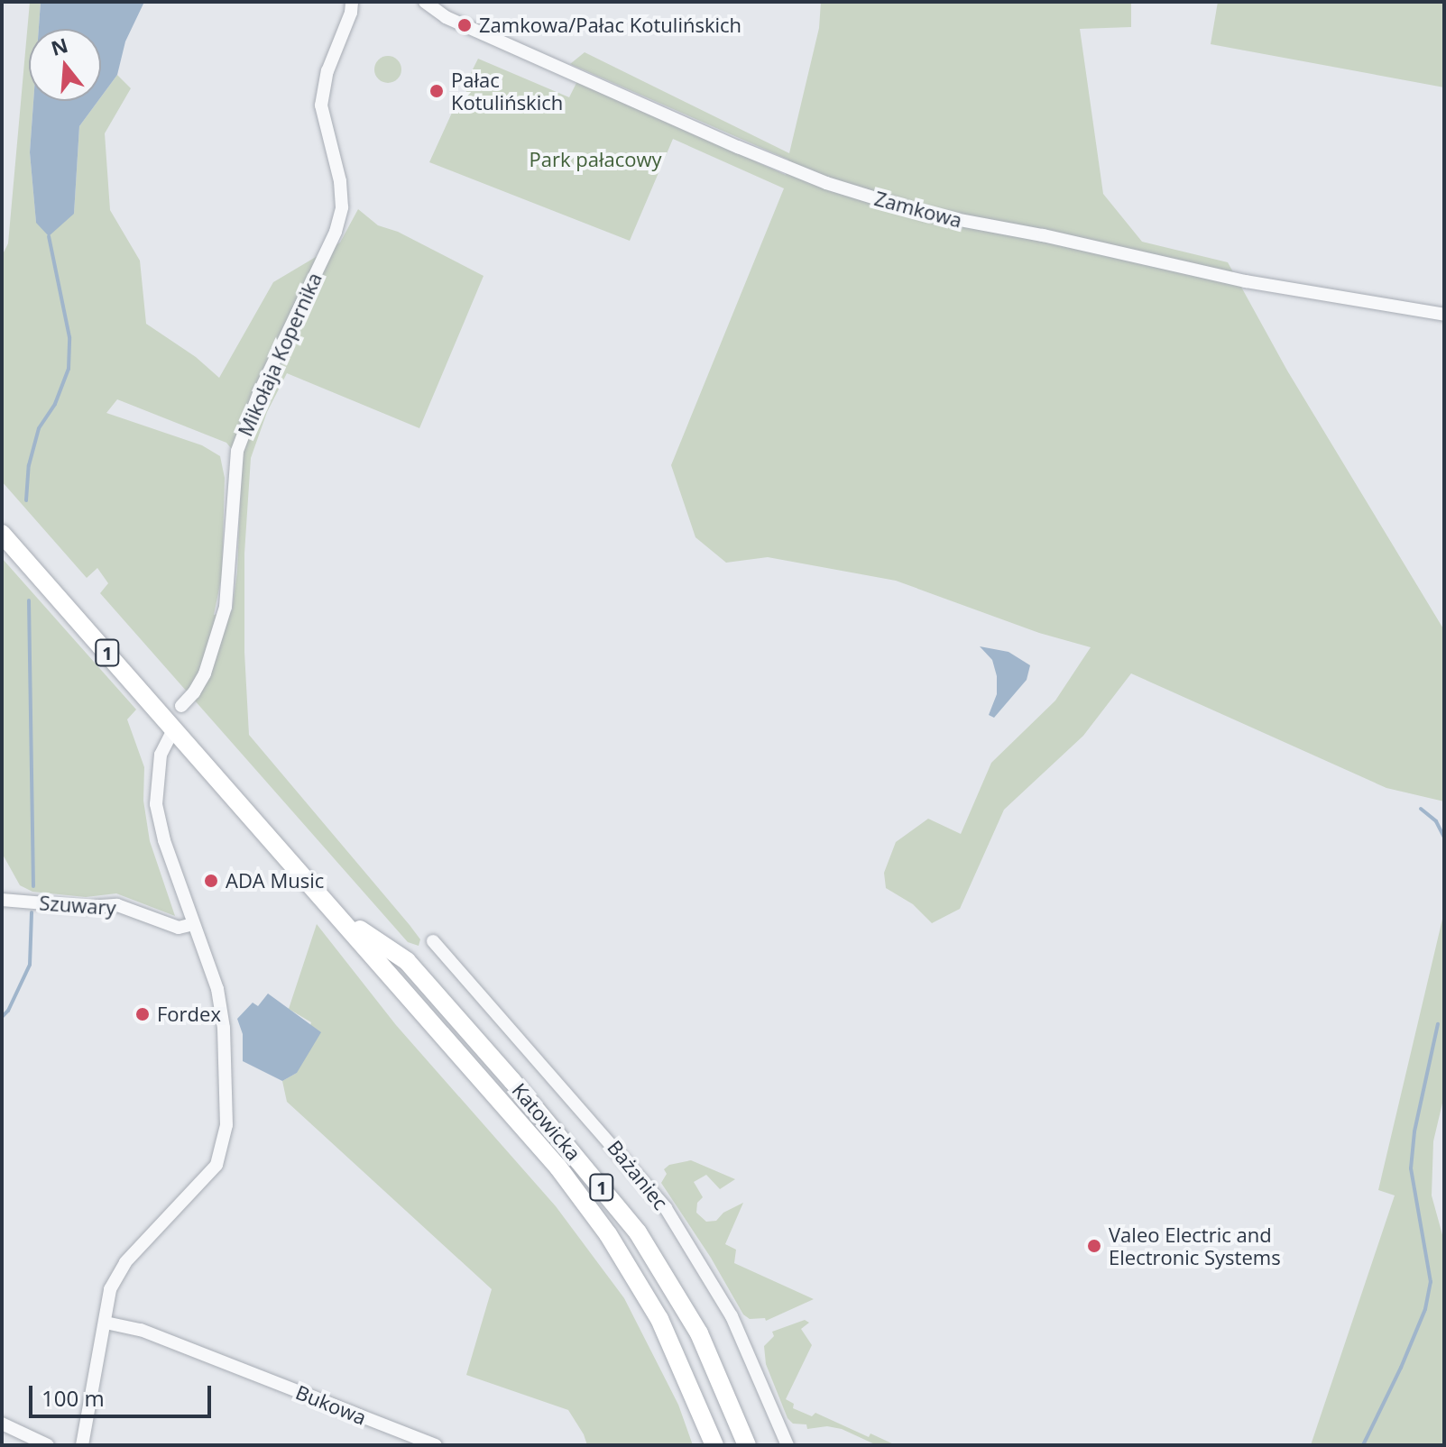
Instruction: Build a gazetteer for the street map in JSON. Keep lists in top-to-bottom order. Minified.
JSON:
{"streets":{"main road":["1","Katowicka"],"street":["Zamkowa","Mikołaja Kopernika","Szuwary","Bażaniec","Bukowa"]},"parks":["Park pałacowy"],"places":["Zamkowa/Pałac Kotulińskich","Pałac Kotulińskich","ADA Music","Fordex","Valeo Electric and Electronic Systems"],"scale_bar":"100 m","north":"top"}
